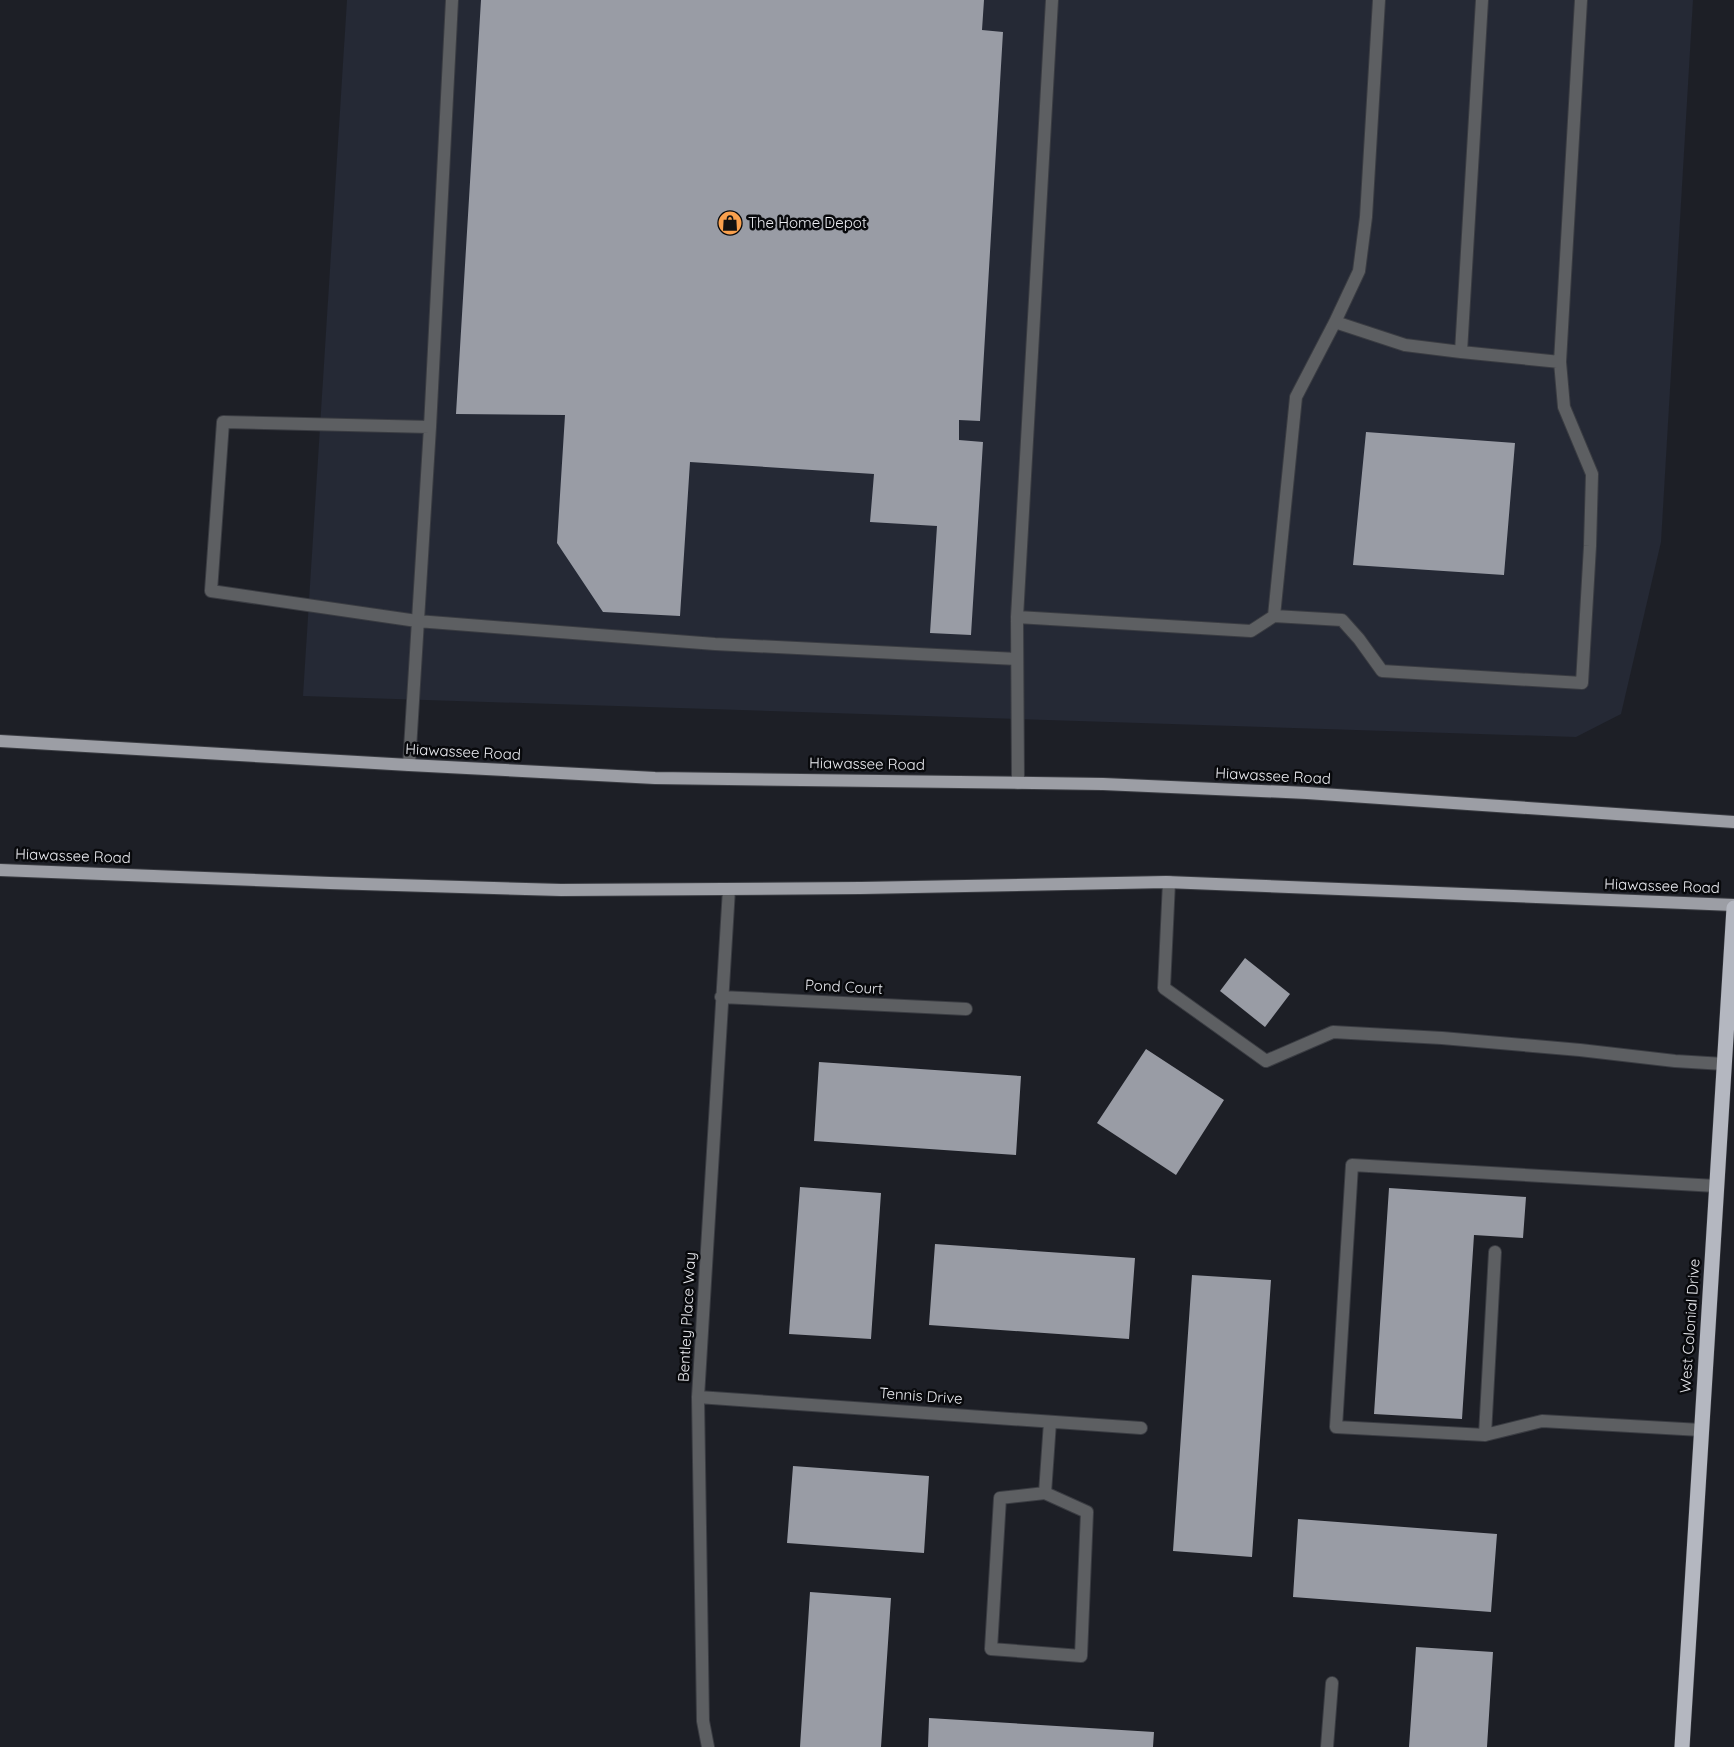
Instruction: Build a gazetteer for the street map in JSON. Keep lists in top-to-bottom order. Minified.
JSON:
{"streets":{"highway":["West Colonial Drive"],"main road":["Hiawassee Road"],"street":["Pond Court","Bentley Place Way","Tennis Drive"]},"crossings":[["Hiawassee Road","Bentley Place Way"],["Hiawassee Road","West Colonial Drive"],["Pond Court","Bentley Place Way"],["Bentley Place Way","Tennis Drive"]],"places":{"shop":["The Home Depot"]}}
